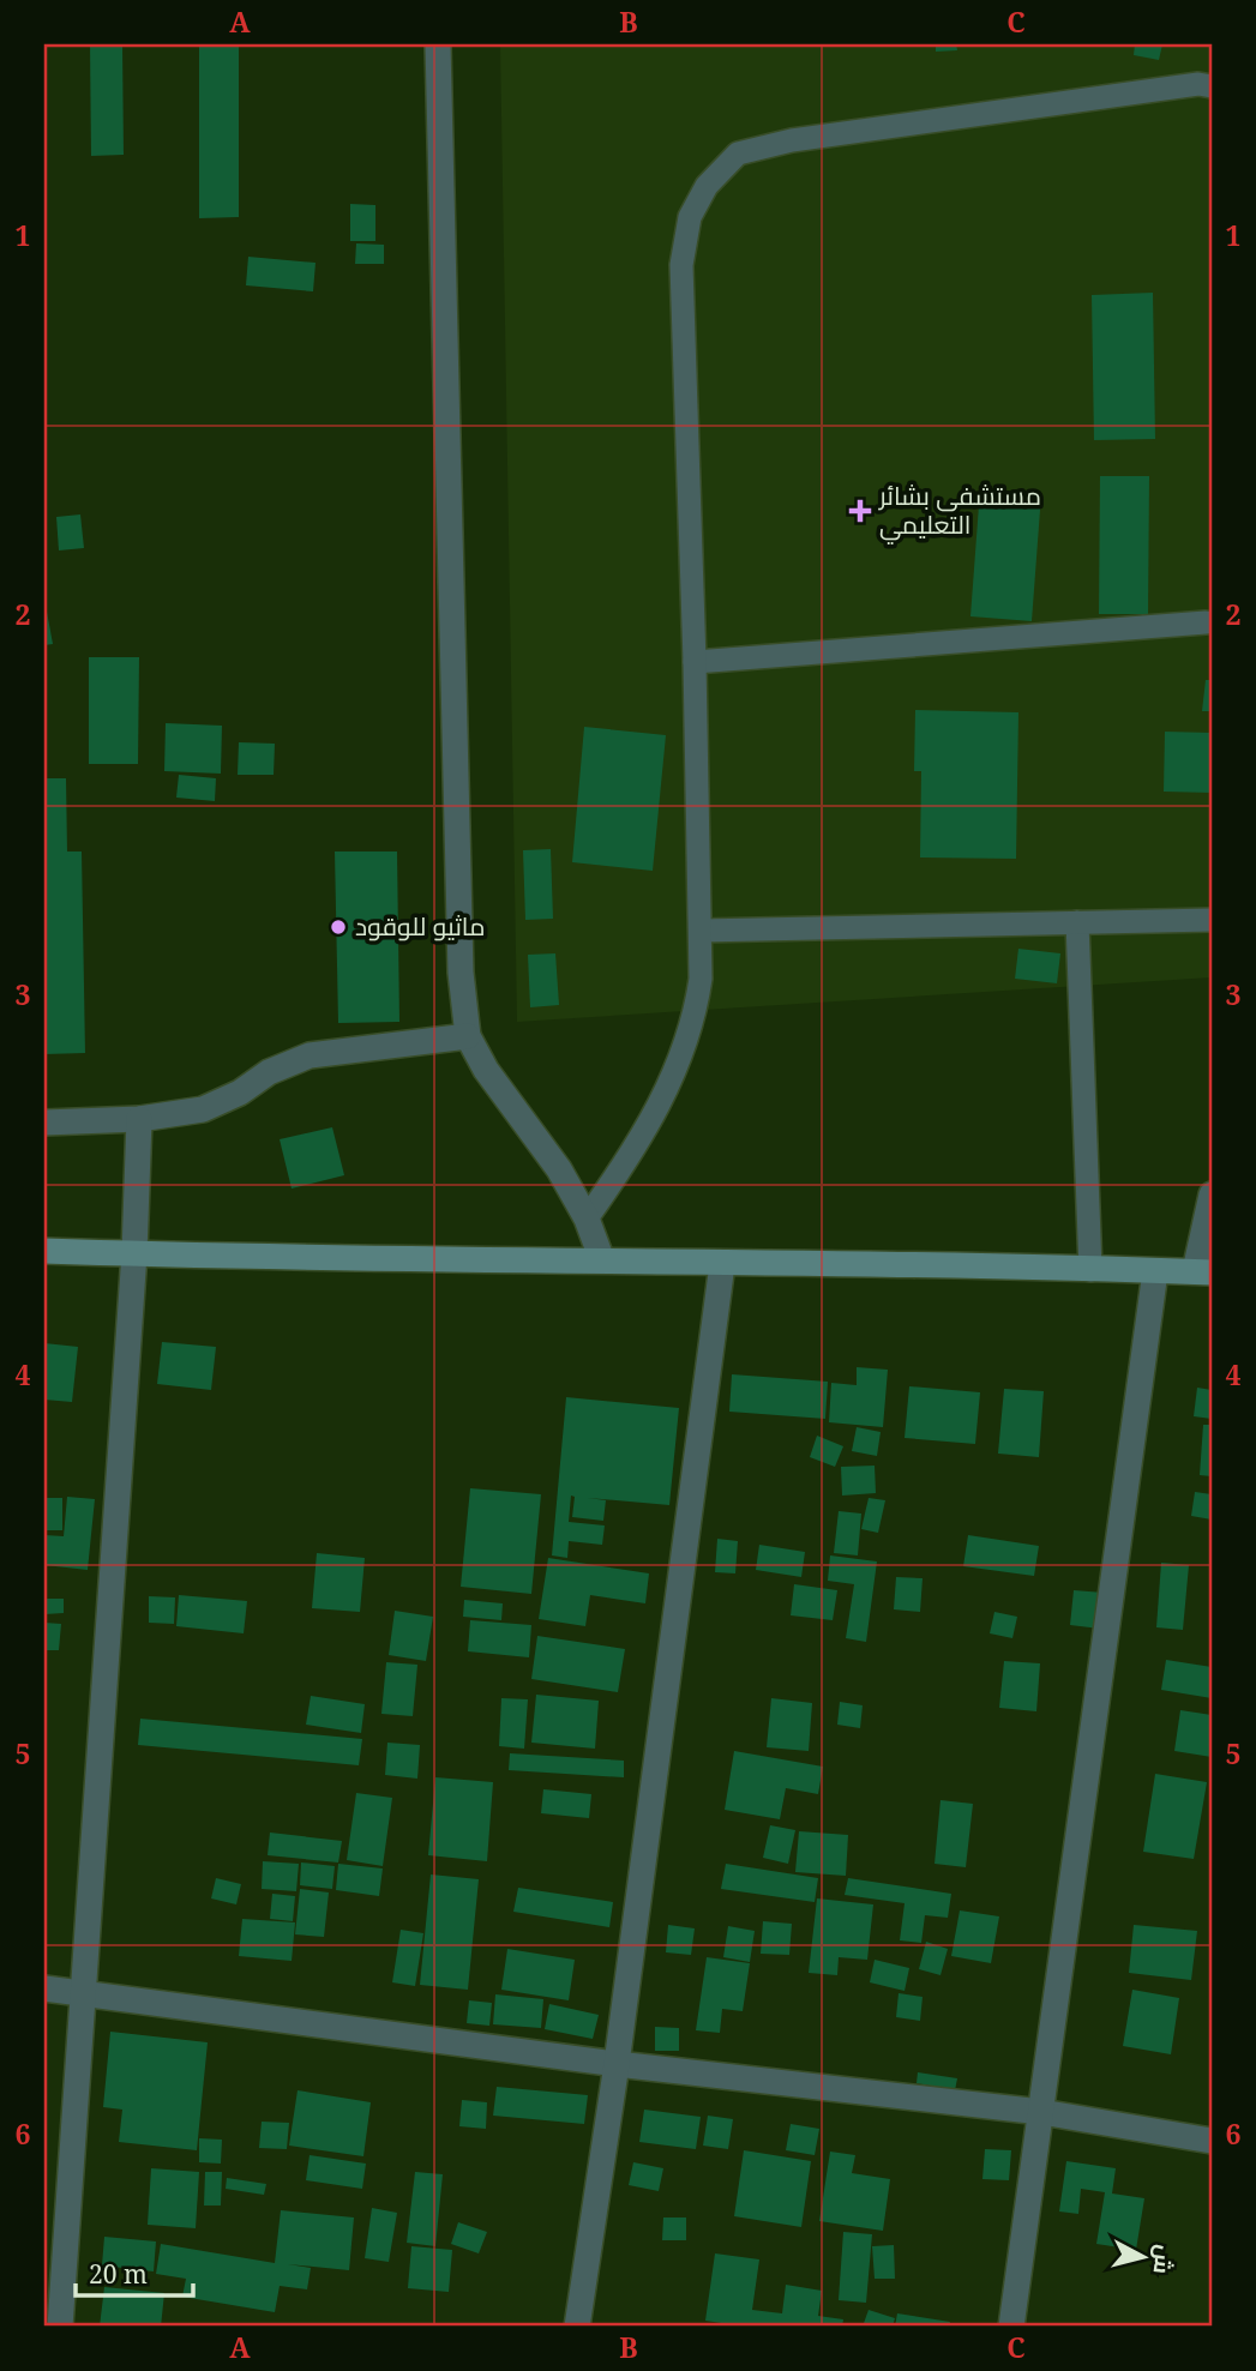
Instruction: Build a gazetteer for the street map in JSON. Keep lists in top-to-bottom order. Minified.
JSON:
{"places":{"health":["مستشفى بشائر التعليمي"],"other":["ماثيو للوقود"]},"scale_bar":"20 m","north":"right","grid":{"columns":["A","B","C"],"rows":["1","2","3","4","5","6"]}}
